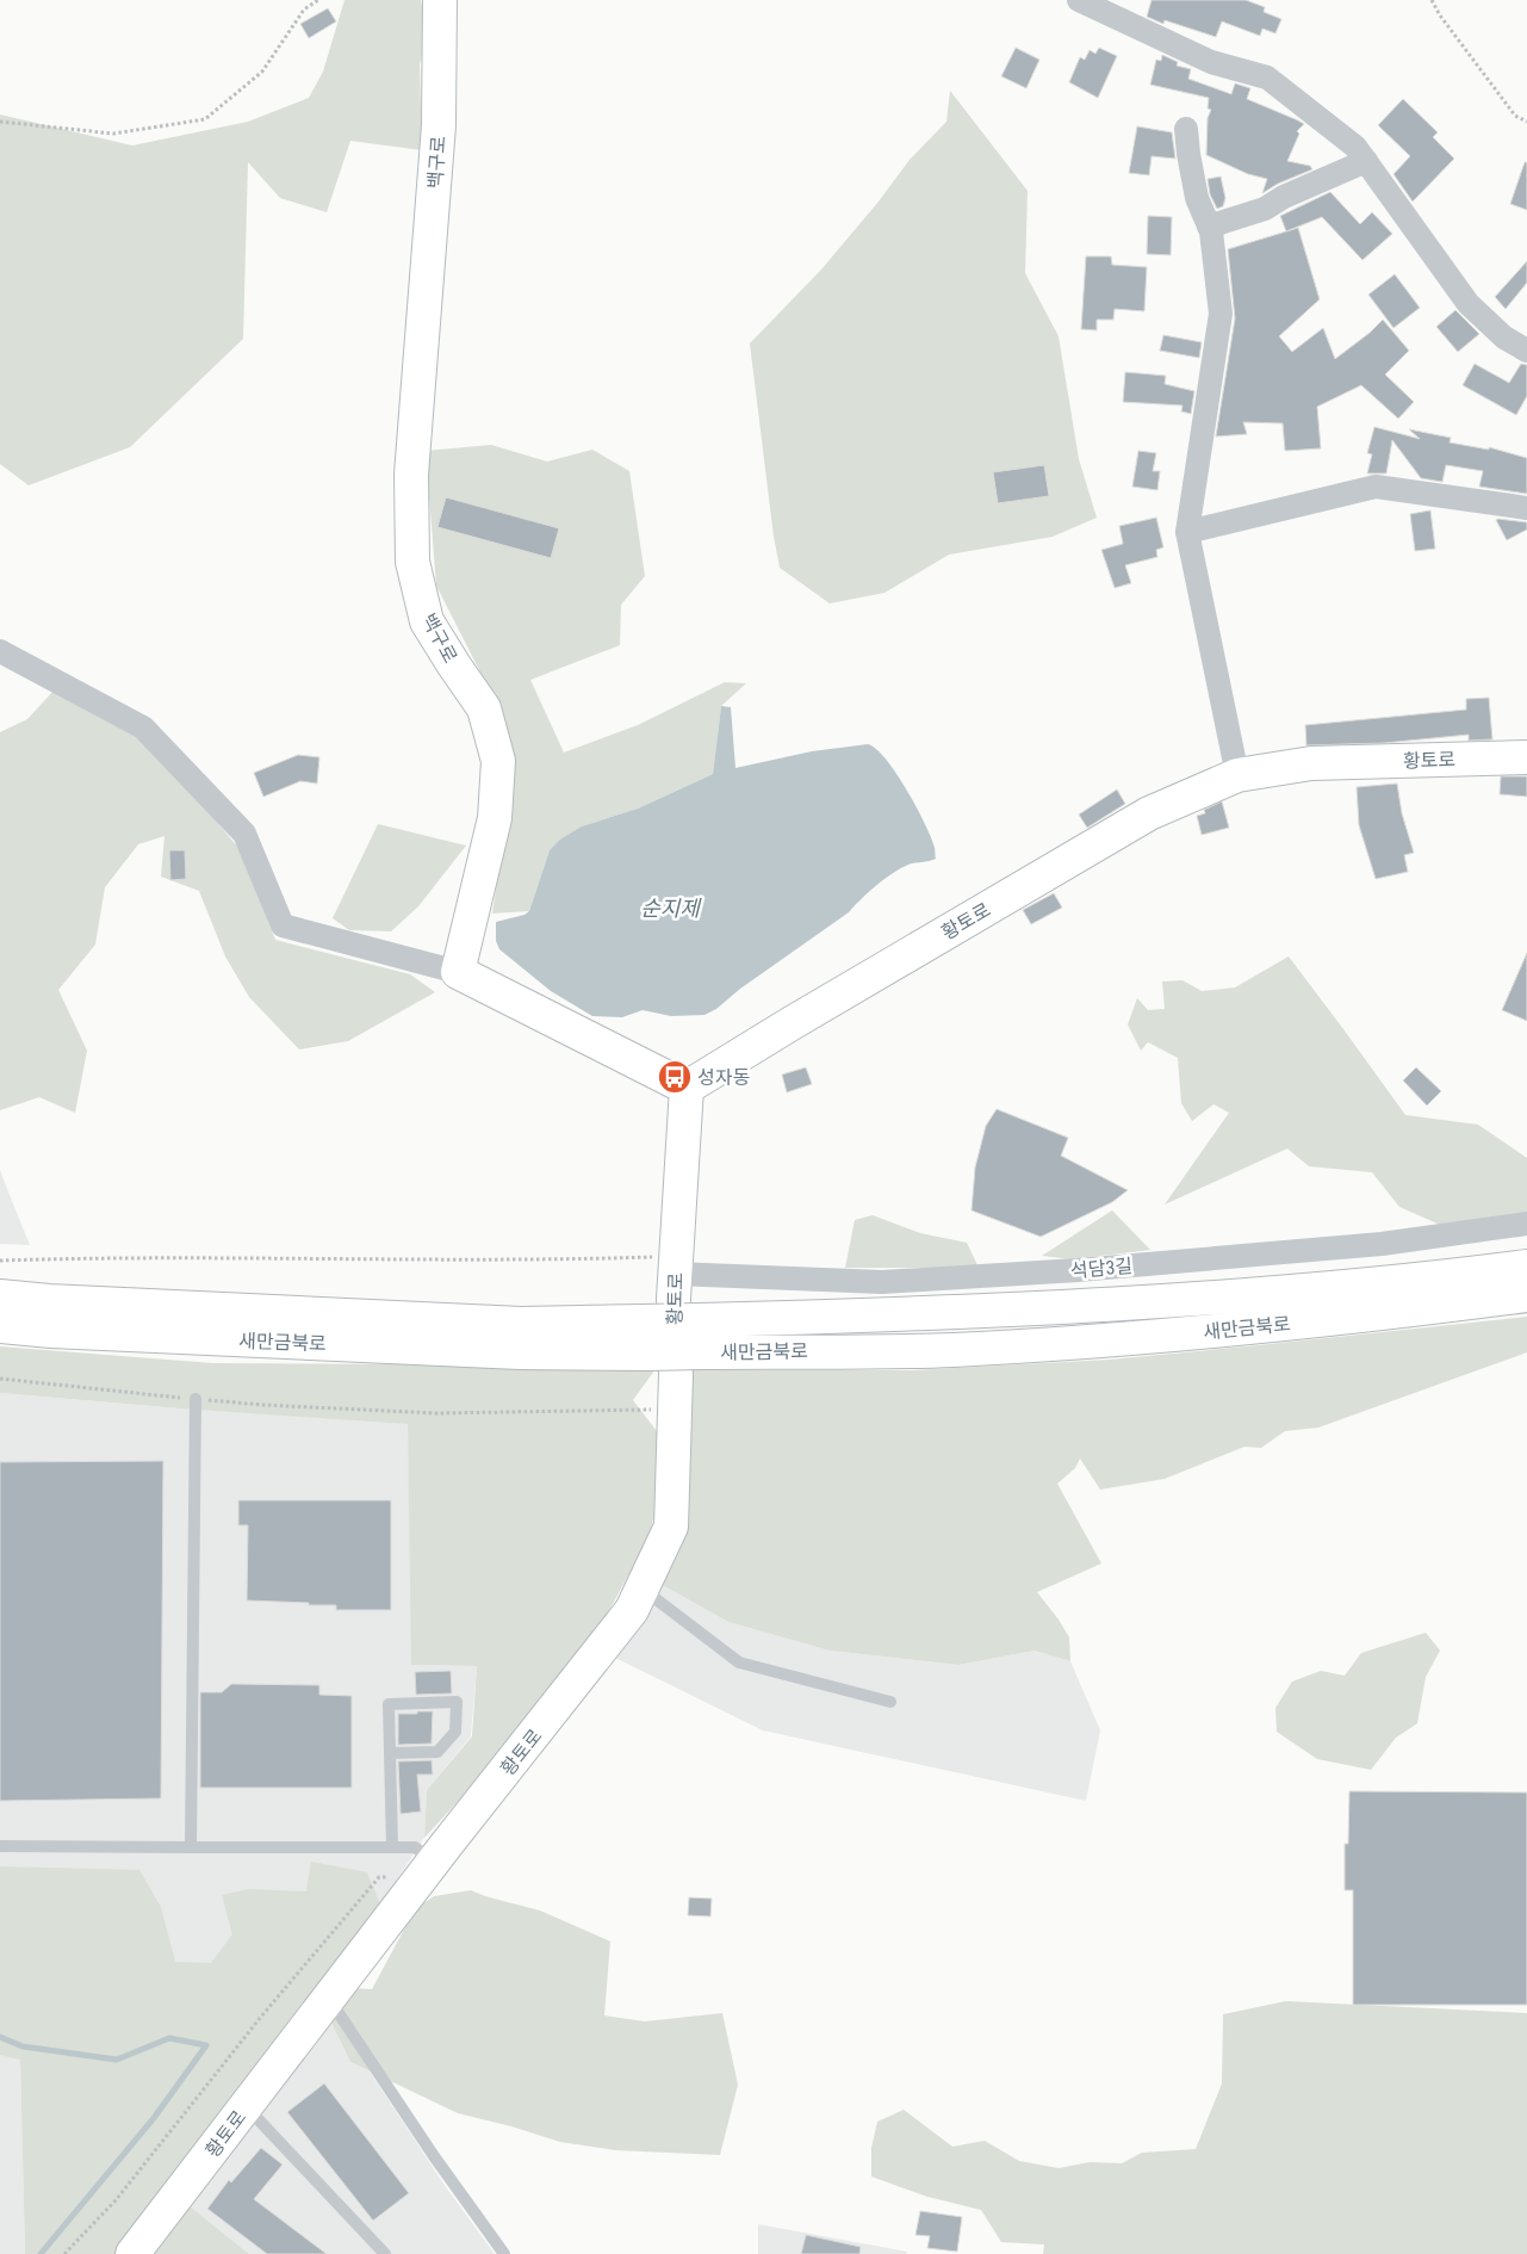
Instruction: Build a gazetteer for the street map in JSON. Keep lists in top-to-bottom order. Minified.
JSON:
{"streets":{"main road":["백구로","황토로","새만금북로"],"street":["석담3길"]},"crossings":[["황토로","석담3길"]],"water":["순지제"],"places":{"bus stop":["성자동"]}}
